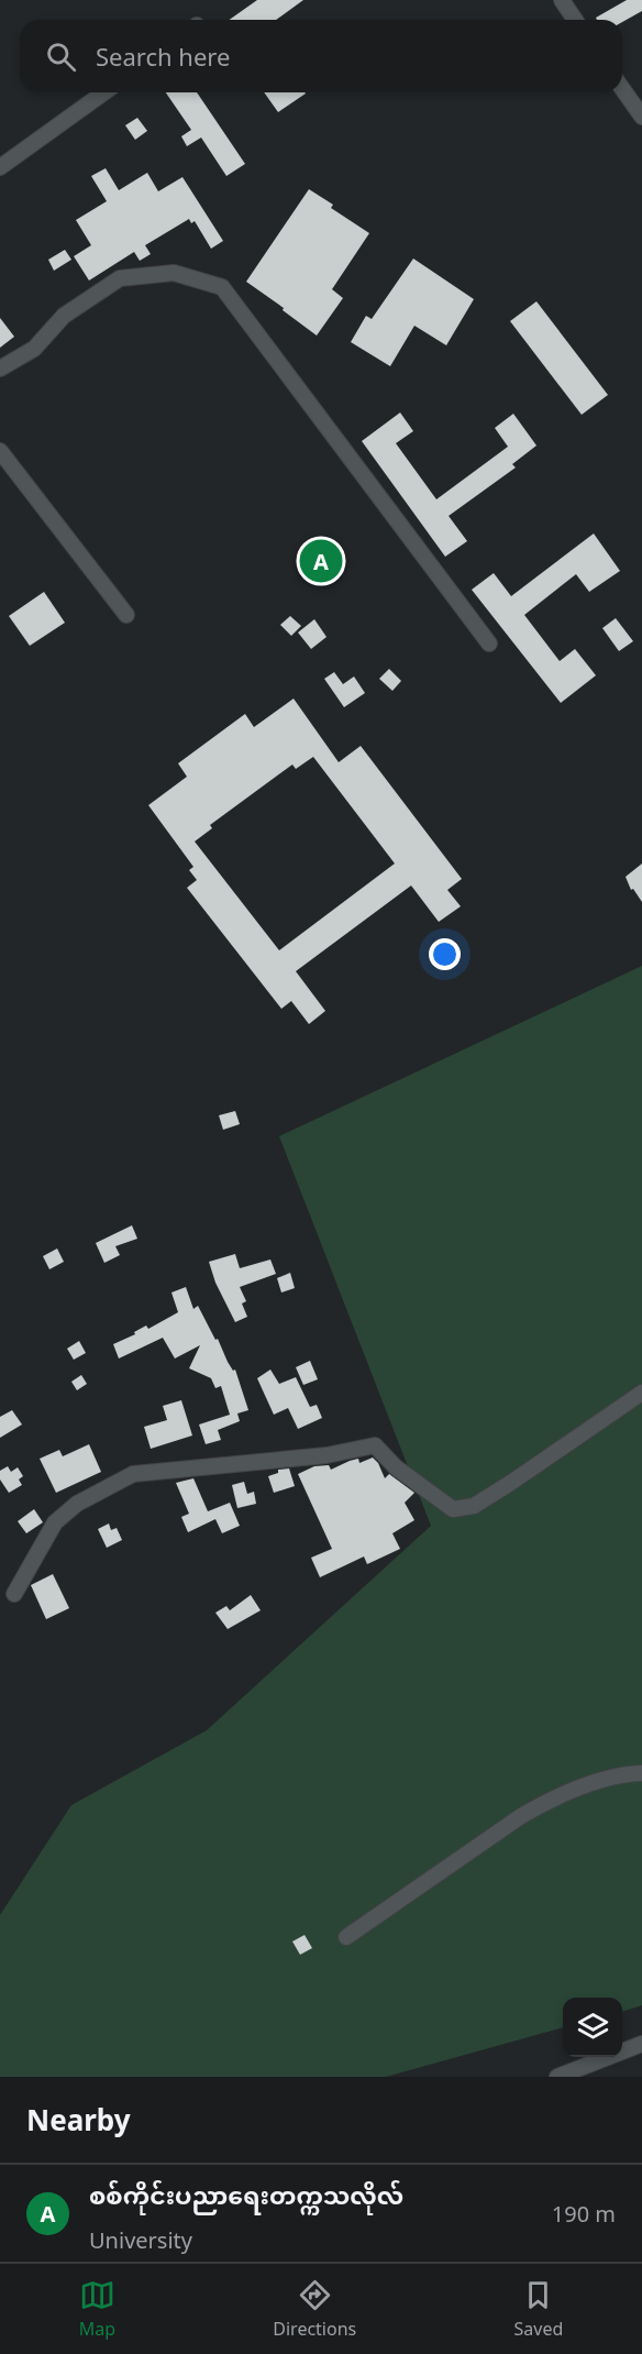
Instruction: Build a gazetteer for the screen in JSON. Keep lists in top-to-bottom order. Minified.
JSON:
{"page":{"search":"Search here","pins":"A","heading":"Nearby","list":[{"mark":"A","name":"စစ်ကိုင်းပညာရေးတက္ကသလိုလ်","note":"University","value":"190 m"}],"nav":["Map","Directions","Saved"]}}
